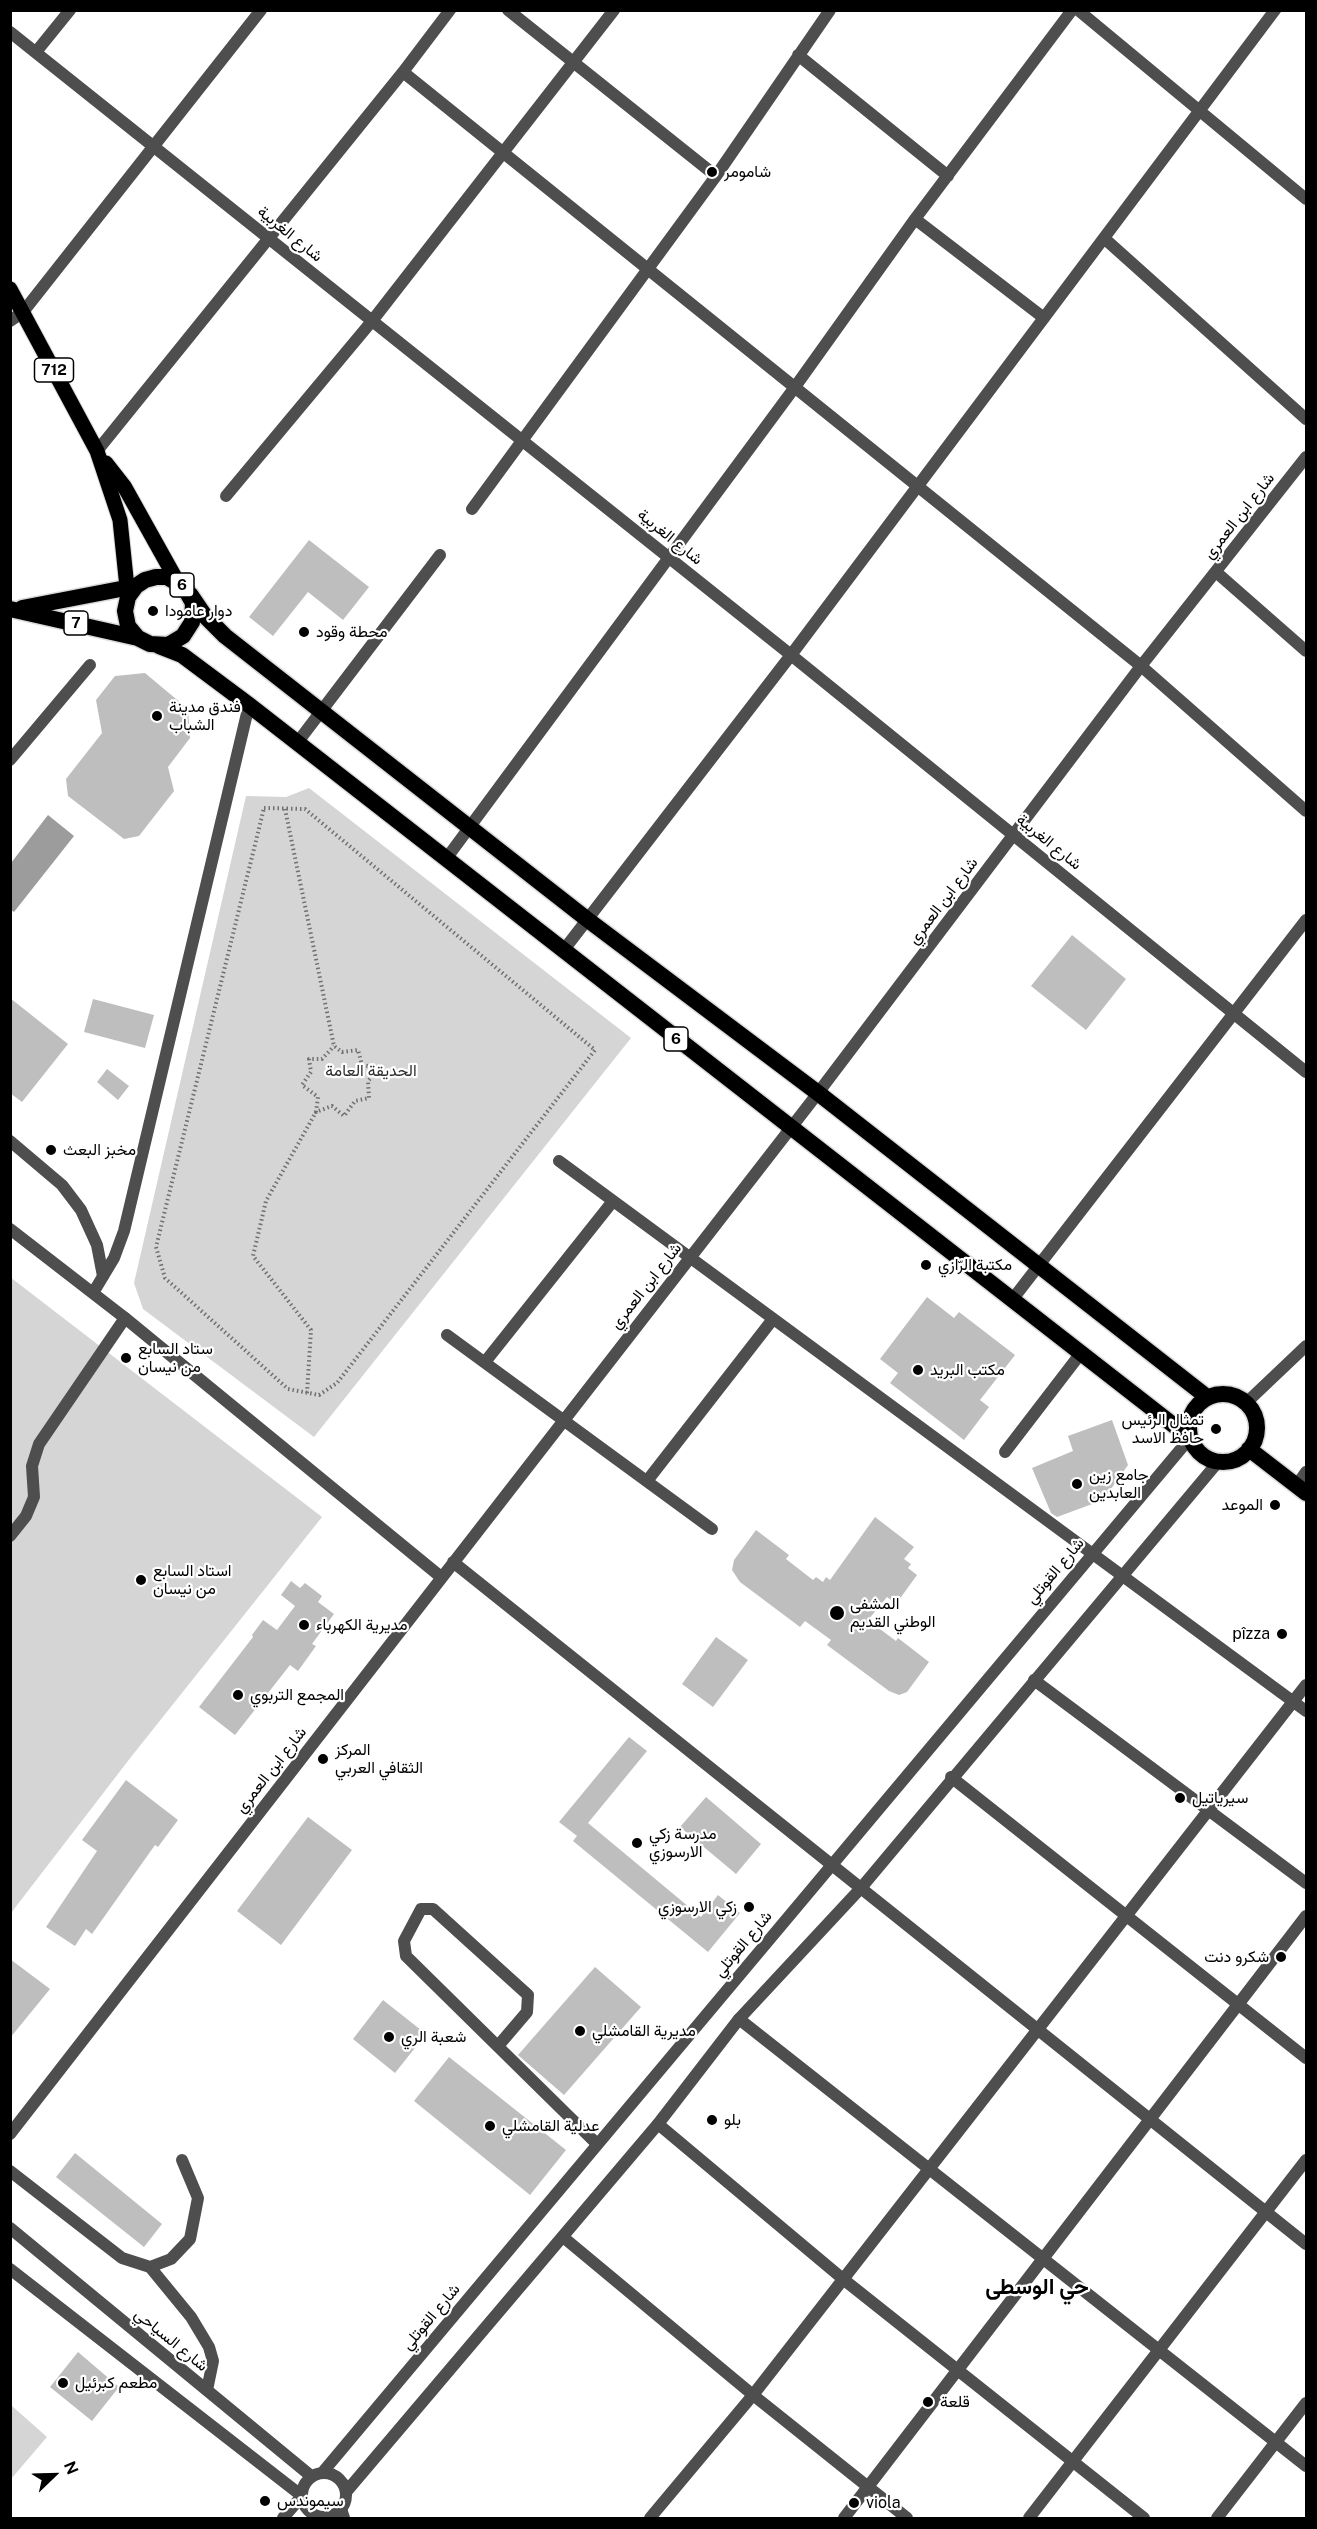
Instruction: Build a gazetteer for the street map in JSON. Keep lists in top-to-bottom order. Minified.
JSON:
{"streets":{"highway":["6","7"],"main road":["712"],"street":["شارع الغربية","شارع ابن العمري","شارع القوتلي","شارع السياحي"]},"crossings":[["شارع الغربية","شارع ابن العمري"],["712","6"],["712","7"],["شارع ابن العمري","6"],["6","7"],["6","شارع القوتلي"],["شارع القوتلي","شارع السياحي"]],"districts":["حي الوسطى"],"parks":["الحديقة العامة"],"places":["شامومر","دوار عامودا","محطة وقود","فندق مدينة الشباب","مخبز البعث","مكتبة الرّازي","ستاد السابع من نيسان","مكتب البريد","تمثال الرئيس حافظ الاسد","جامع زين العابدين","الموعد","استاد السابع من نيسان","المشفى الوطني القديم","مديرية الكهرباء","pîzza","المجمع التربوي","المركز الثقافي العربي","سيرياتيل","مدرسة زكي الارسوزي","زكي الارسوزي","شكرو دنت","مديرية القامشلي","شعبة الري","بلو","عدلية القامشلي","مطعم كبرئيل","قلعة","سيموندس","viola"],"north":"top right"}
